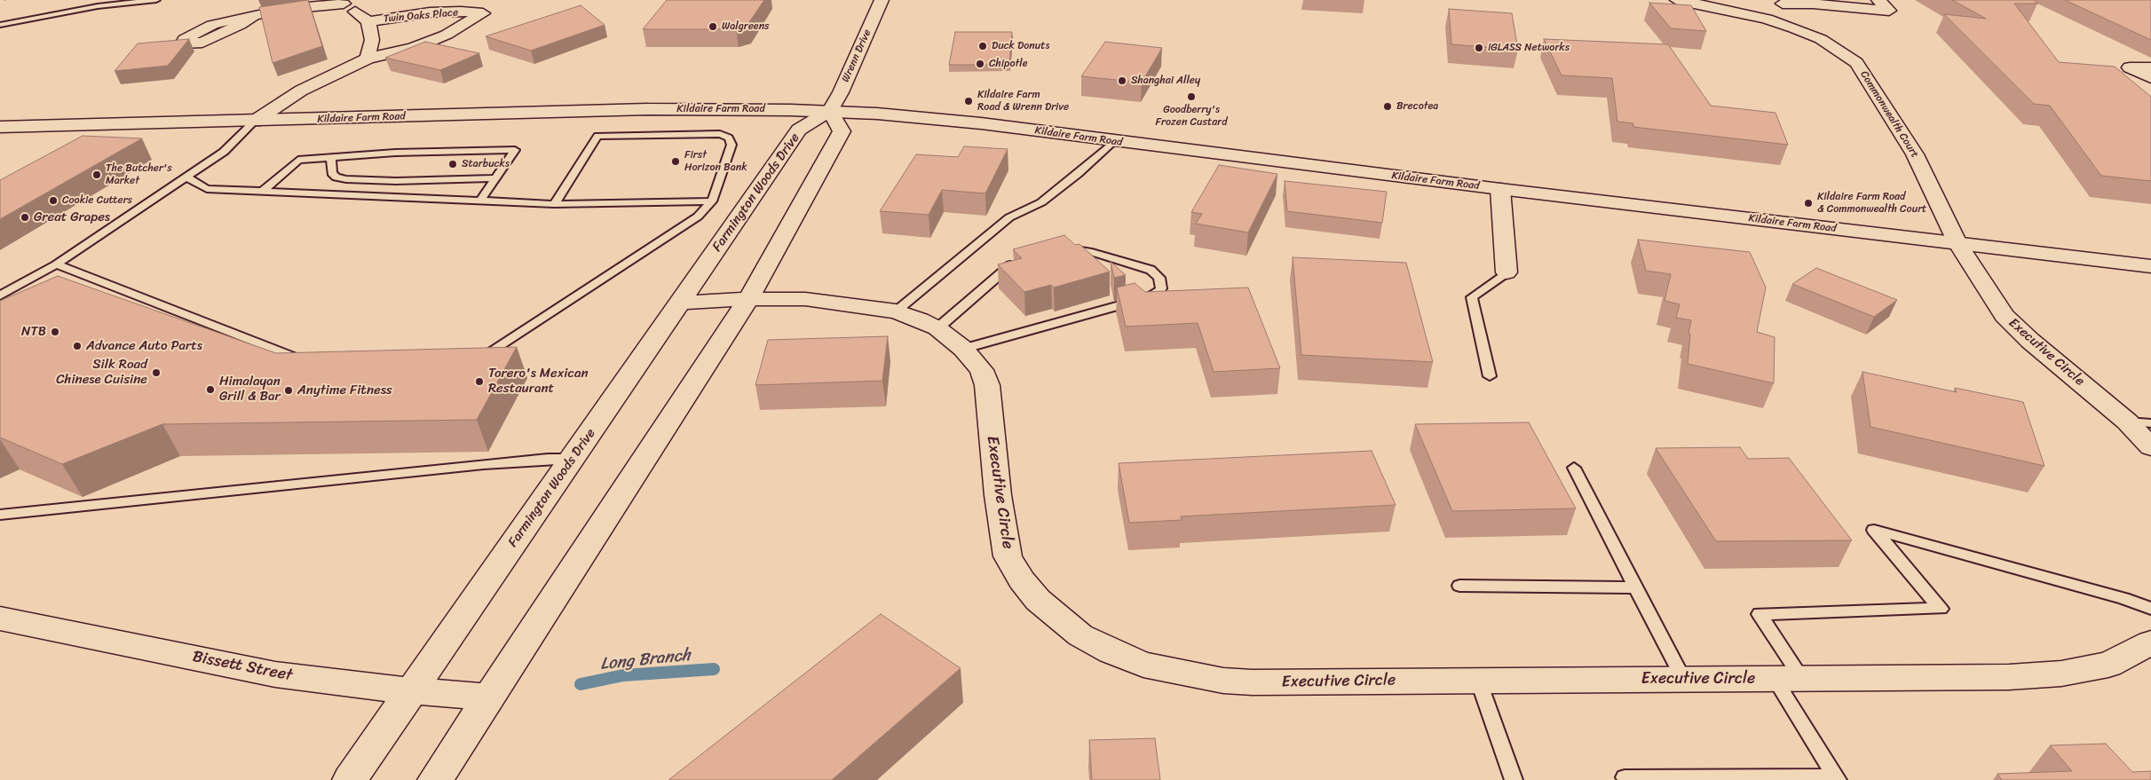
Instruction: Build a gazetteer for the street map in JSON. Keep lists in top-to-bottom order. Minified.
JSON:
{"streets":{"street":["Twin Oaks Place","Wrenn Drive","Kildaire Farm Road","Commonwealth Court","Farmington Woods Drive","Executive Circle","Bissett Street"]},"crossings":[["Twin Oaks Place","Kildaire Farm Road"],["Wrenn Drive","Kildaire Farm Road"],["Wrenn Drive","Farmington Woods Drive"],["Kildaire Farm Road","Commonwealth Court"],["Kildaire Farm Road","Farmington Woods Drive"],["Kildaire Farm Road","Executive Circle"],["Commonwealth Court","Executive Circle"],["Farmington Woods Drive","Executive Circle"],["Farmington Woods Drive","Bissett Street"]],"water":["Long Branch"],"places":["Walgreens","Duck Donuts","iGLASS Networks","Chipotle","Shanghai Alley","Goodberry's Frozen Custard","Kildaire Farm Road & Wrenn Drive","Brecotea","First Horizon Bank","Starbucks","The Butcher's Market","Cookie Cutters","Kildaire Farm Road & Commonwealth Court","Great Grapes","NTB","Advance Auto Parts","Silk Road Chinese Cuisine","Torero's Mexican Restaurant","Himalayan Grill & Bar","Anytime Fitness"]}
